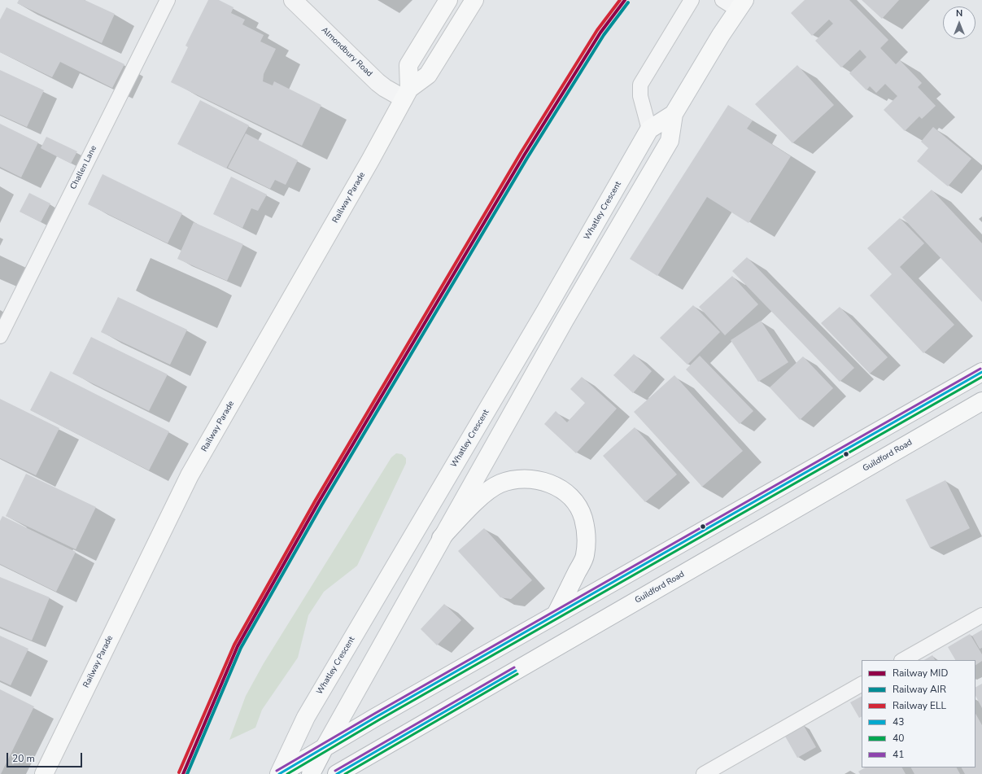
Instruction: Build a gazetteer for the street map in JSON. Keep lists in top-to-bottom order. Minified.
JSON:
{"streets":{"main road":["Railway Parade","Whatley Crescent","Guildford Road"],"street":["Almondbury Road"],"lane":["Challen Lane"]},"crossings":[["Almondbury Road","Railway Parade"]],"lines":["rail line MID","rail line ELL","rail line AIR","transit line 41","transit line 43","transit line 40"],"legend":["Railway MID","Railway AIR","Railway ELL","43","40","41"],"scale_bar":"20 m","north":"top"}
